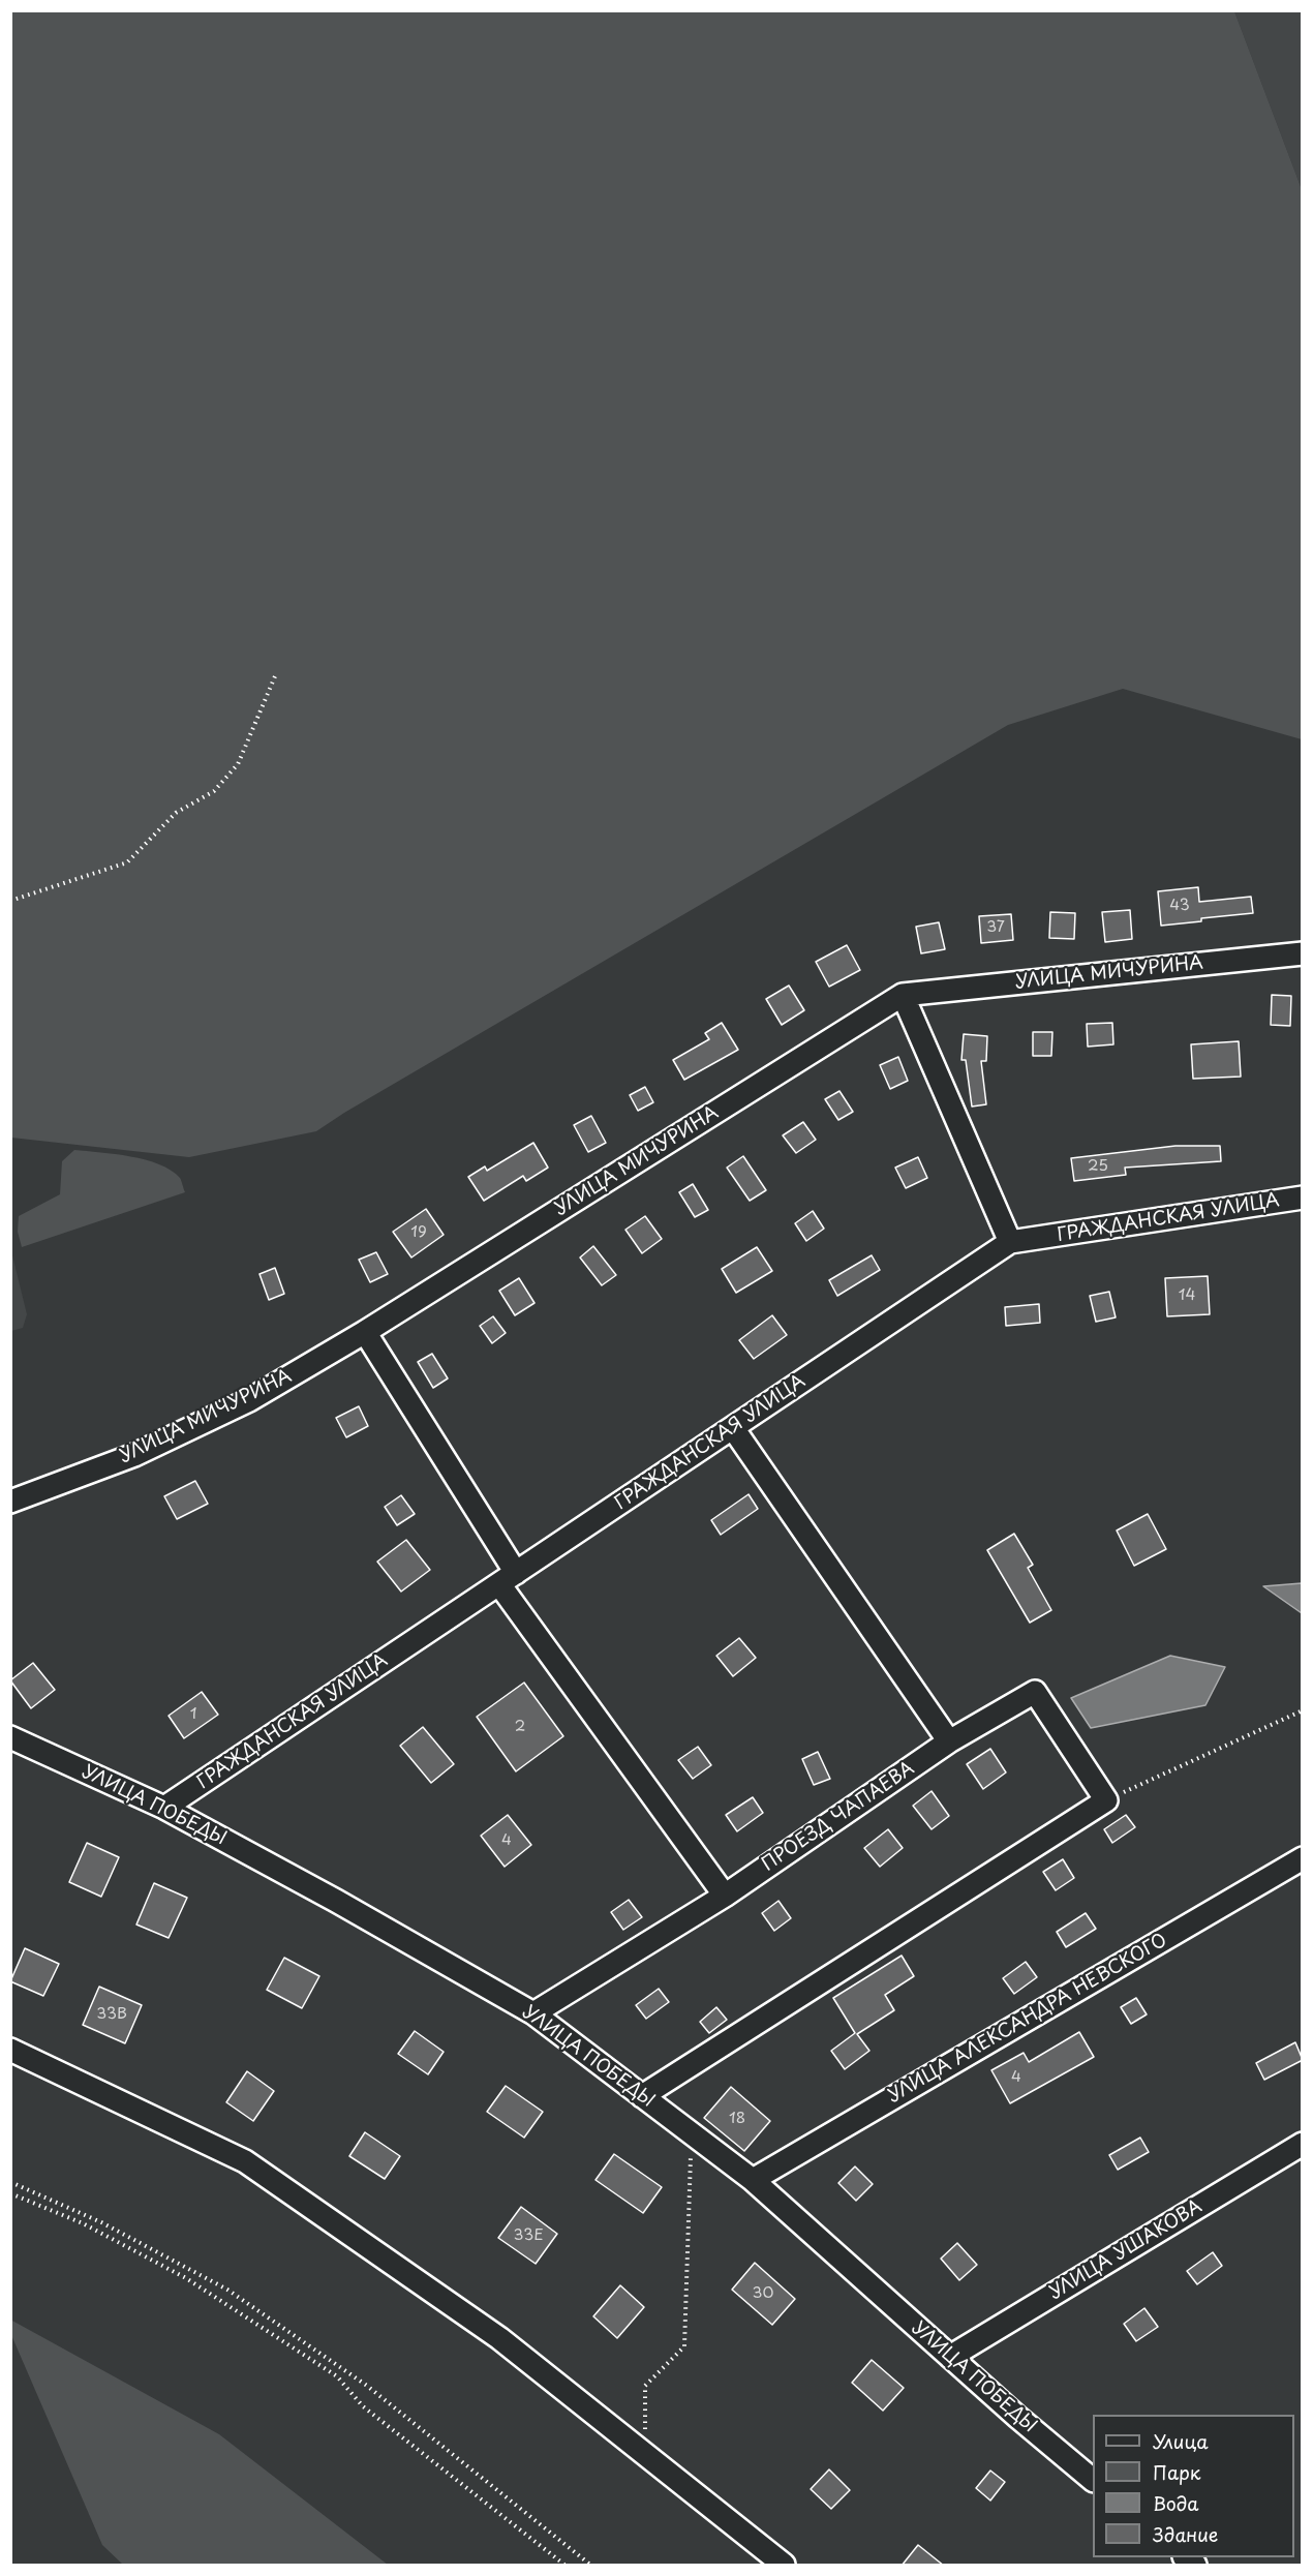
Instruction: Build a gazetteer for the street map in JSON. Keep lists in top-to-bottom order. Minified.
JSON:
{"streets":{"street":["УЛИЦА МИЧУРИНА","ГРАЖДАНСКАЯ УЛИЦА","УЛИЦА ПОБЕДЫ","ПРОЕЗД ЧАПАЕВА","УЛИЦА АЛЕКСАНДРА НЕВСКОГО","УЛИЦА УШАКОВА"]},"crossings":[["ГРАЖДАНСКАЯ УЛИЦА","УЛИЦА ПОБЕДЫ"],["УЛИЦА ПОБЕДЫ","ПРОЕЗД ЧАПАЕВА"],["УЛИЦА ПОБЕДЫ","УЛИЦА АЛЕКСАНДРА НЕВСКОГО"],["УЛИЦА ПОБЕДЫ","УЛИЦА УШАКОВА"]],"house_numbers":["43","37","25","19","14","1","2","4","33В","4","18","33Е","30"],"legend":["Улица","Парк","Вода","Здание"]}
